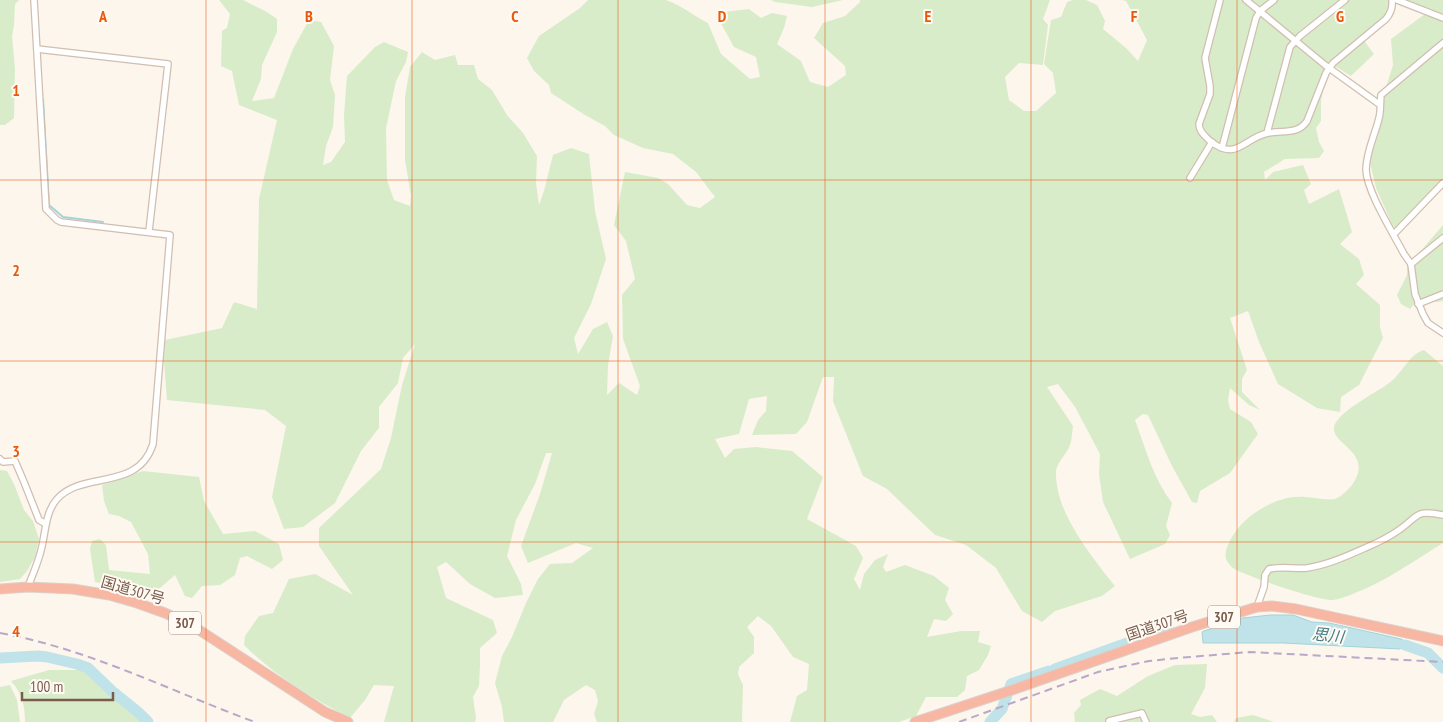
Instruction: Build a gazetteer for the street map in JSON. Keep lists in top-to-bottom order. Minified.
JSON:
{"streets":{"highway":["国道307号","307"]},"water":["思川"],"scale_bar":"100 m","grid":{"columns":["A","B","C","D","E","F","G"],"rows":["1","2","3","4"]}}
